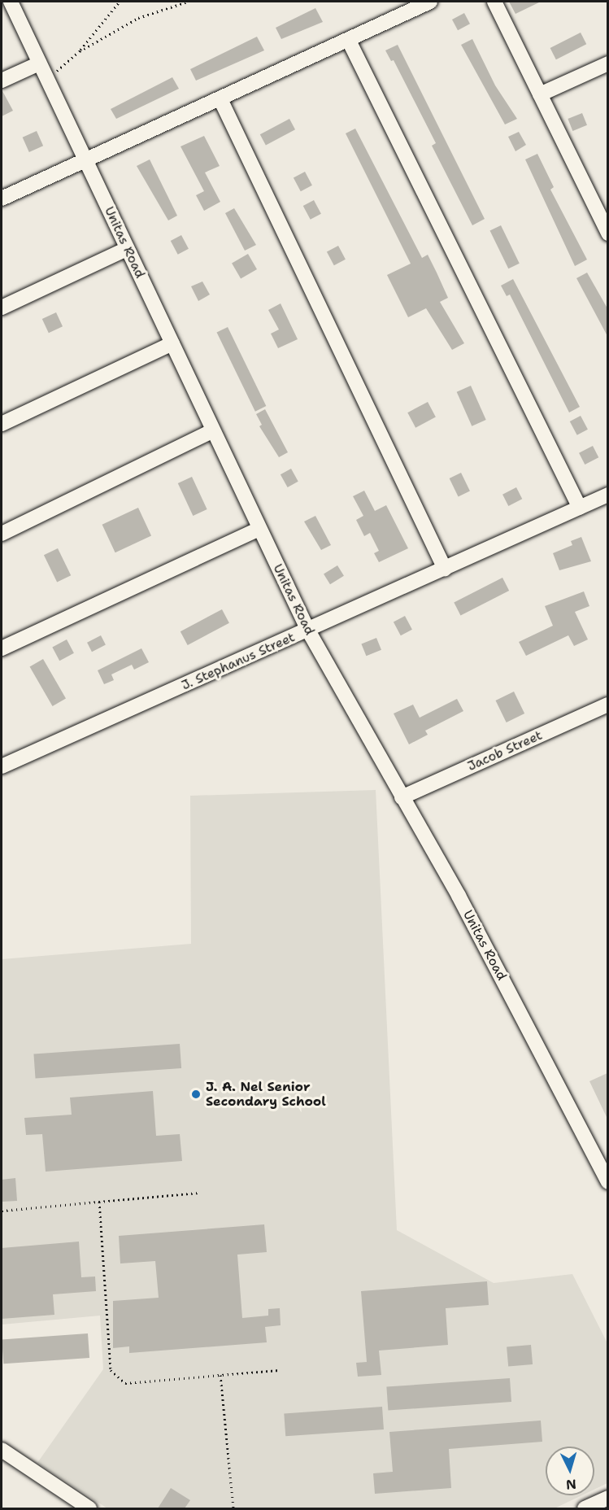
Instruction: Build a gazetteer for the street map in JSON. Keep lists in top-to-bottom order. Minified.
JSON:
{"streets":{"street":["Unitas Road","J. Stephanus Street","Jacob Street"]},"crossings":[["Unitas Road","J. Stephanus Street"],["Unitas Road","Jacob Street"]],"places":["J. A. Nel Senior Secondary School"],"north":"bottom"}
